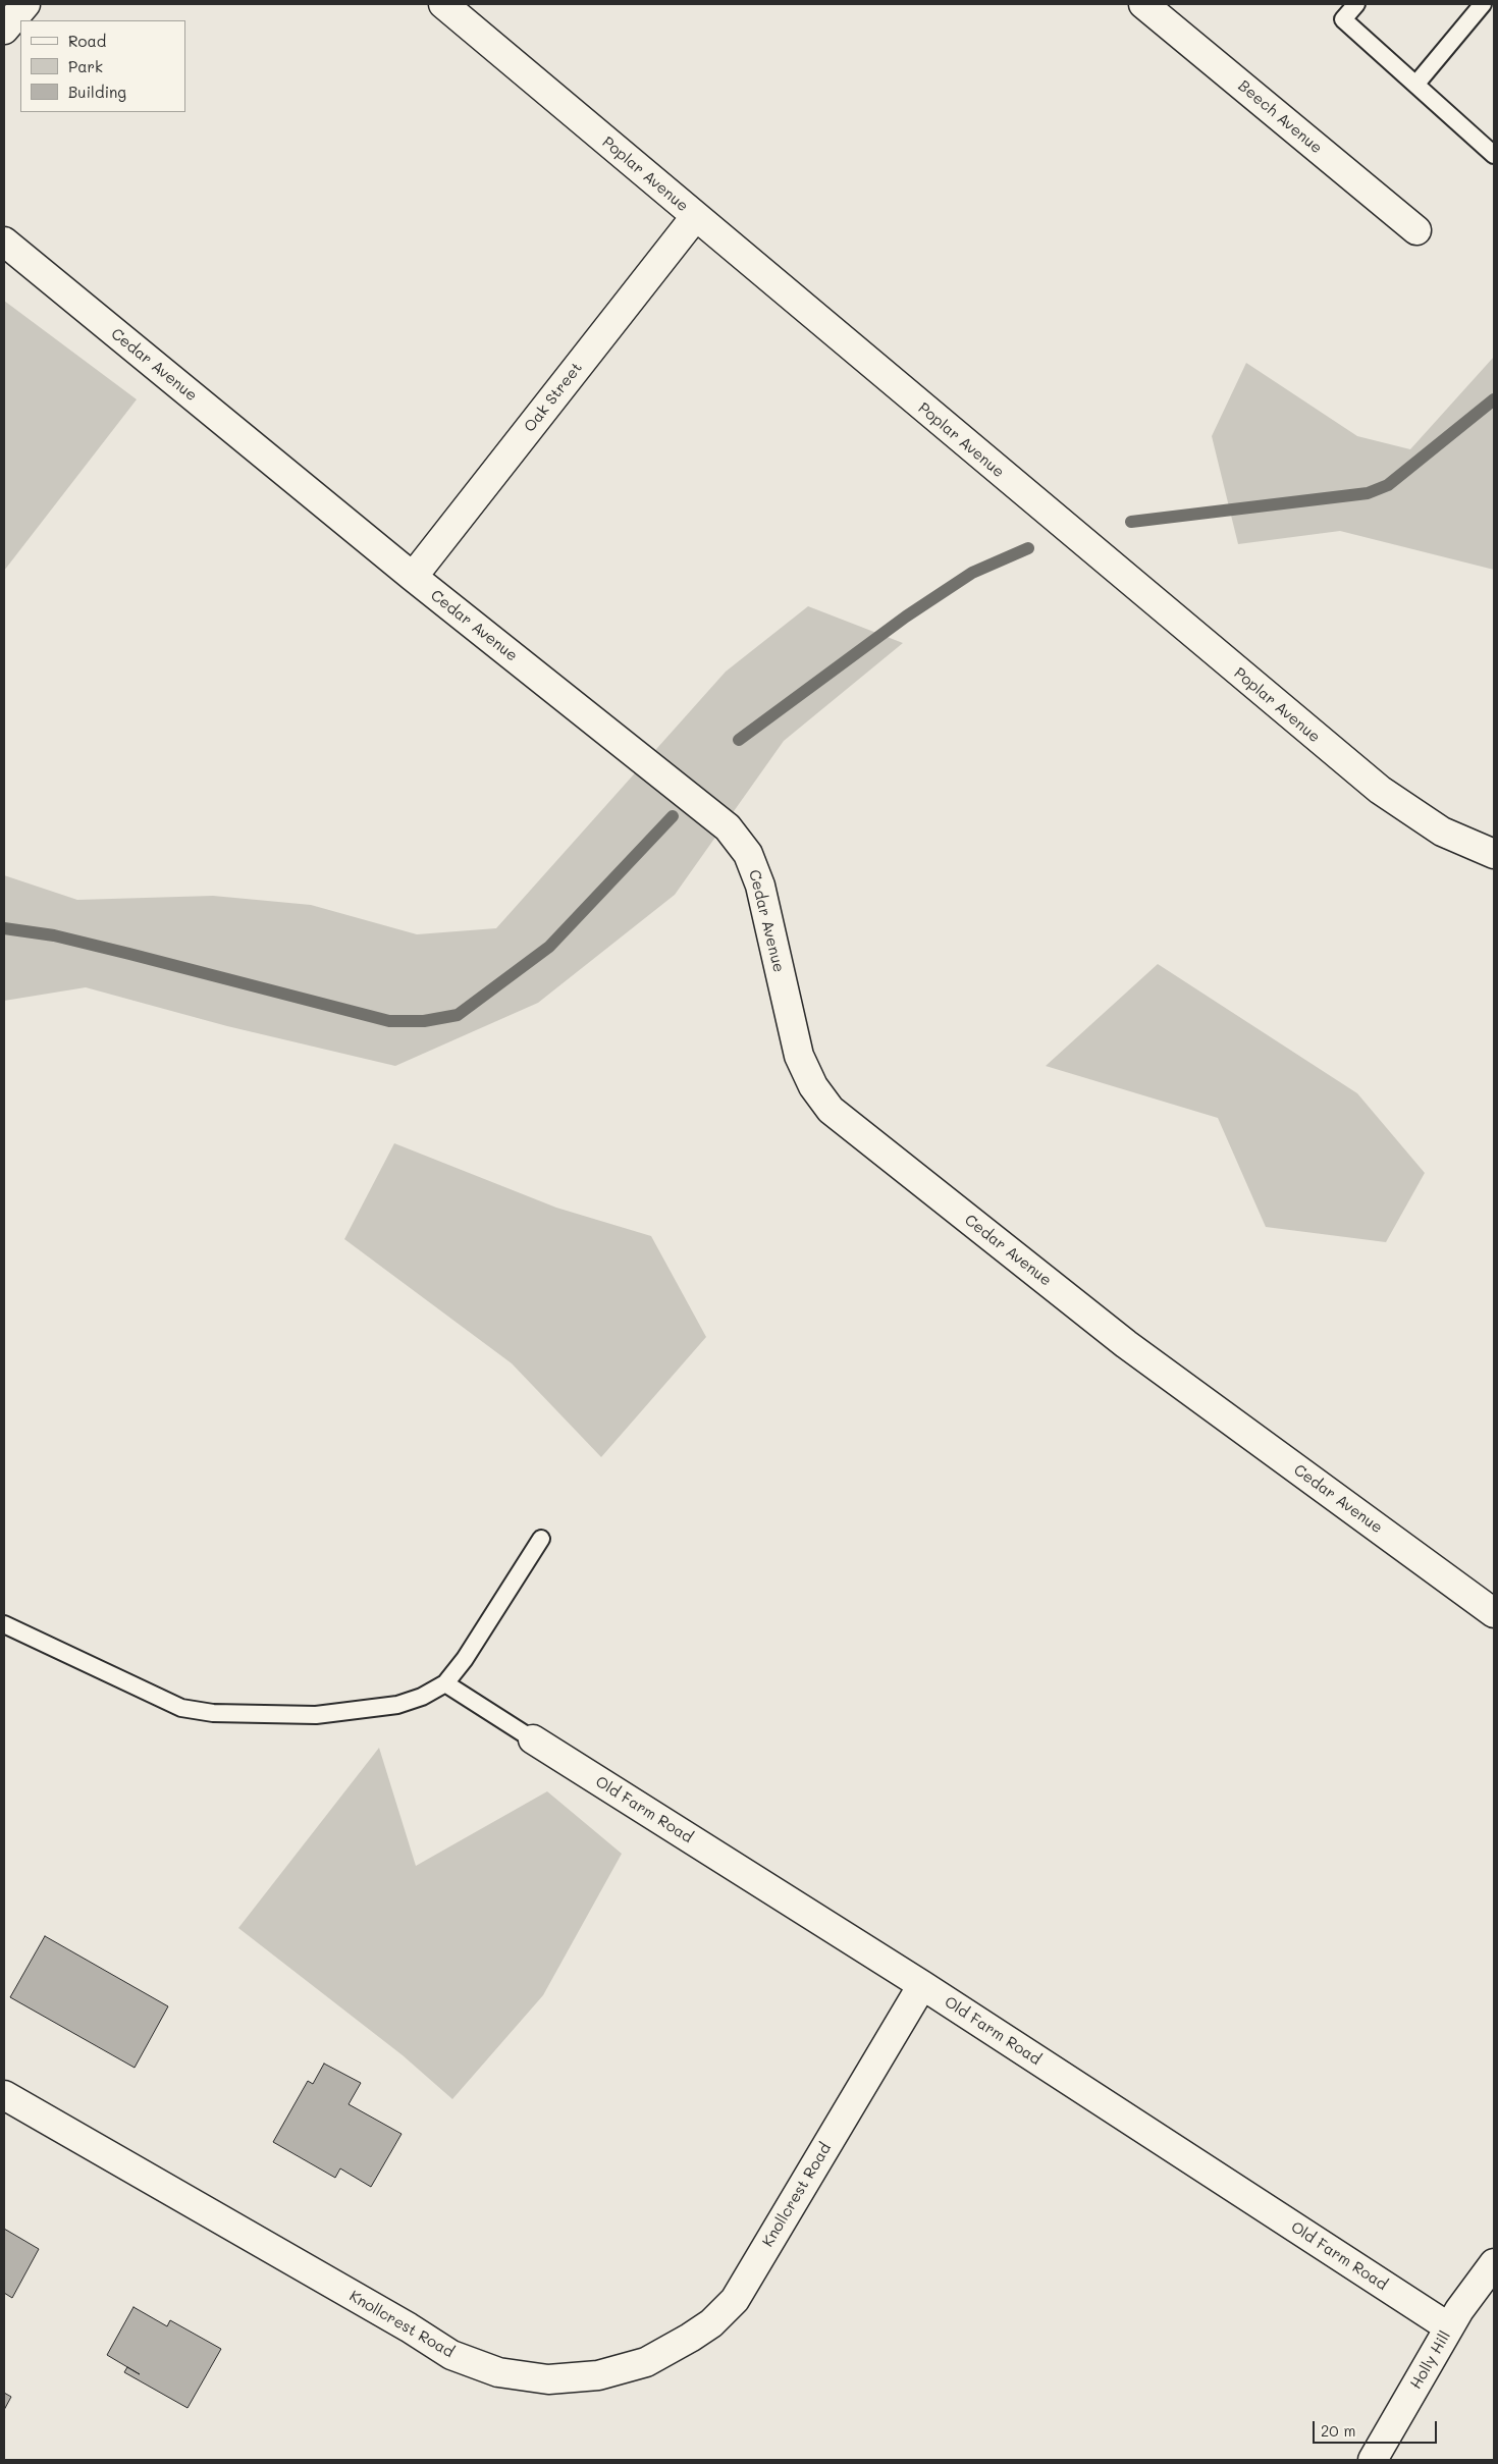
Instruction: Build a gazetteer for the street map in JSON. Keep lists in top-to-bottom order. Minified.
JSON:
{"streets":{"street":["Beech Avenue","Poplar Avenue","Cedar Avenue","Oak Street","Old Farm Road","Knollcrest Road","Holly Hill"]},"crossings":[["Poplar Avenue","Oak Street"],["Cedar Avenue","Oak Street"],["Old Farm Road","Knollcrest Road"],["Old Farm Road","Holly Hill"]],"legend":["Road","Park","Building"],"scale_bar":"20 m"}
